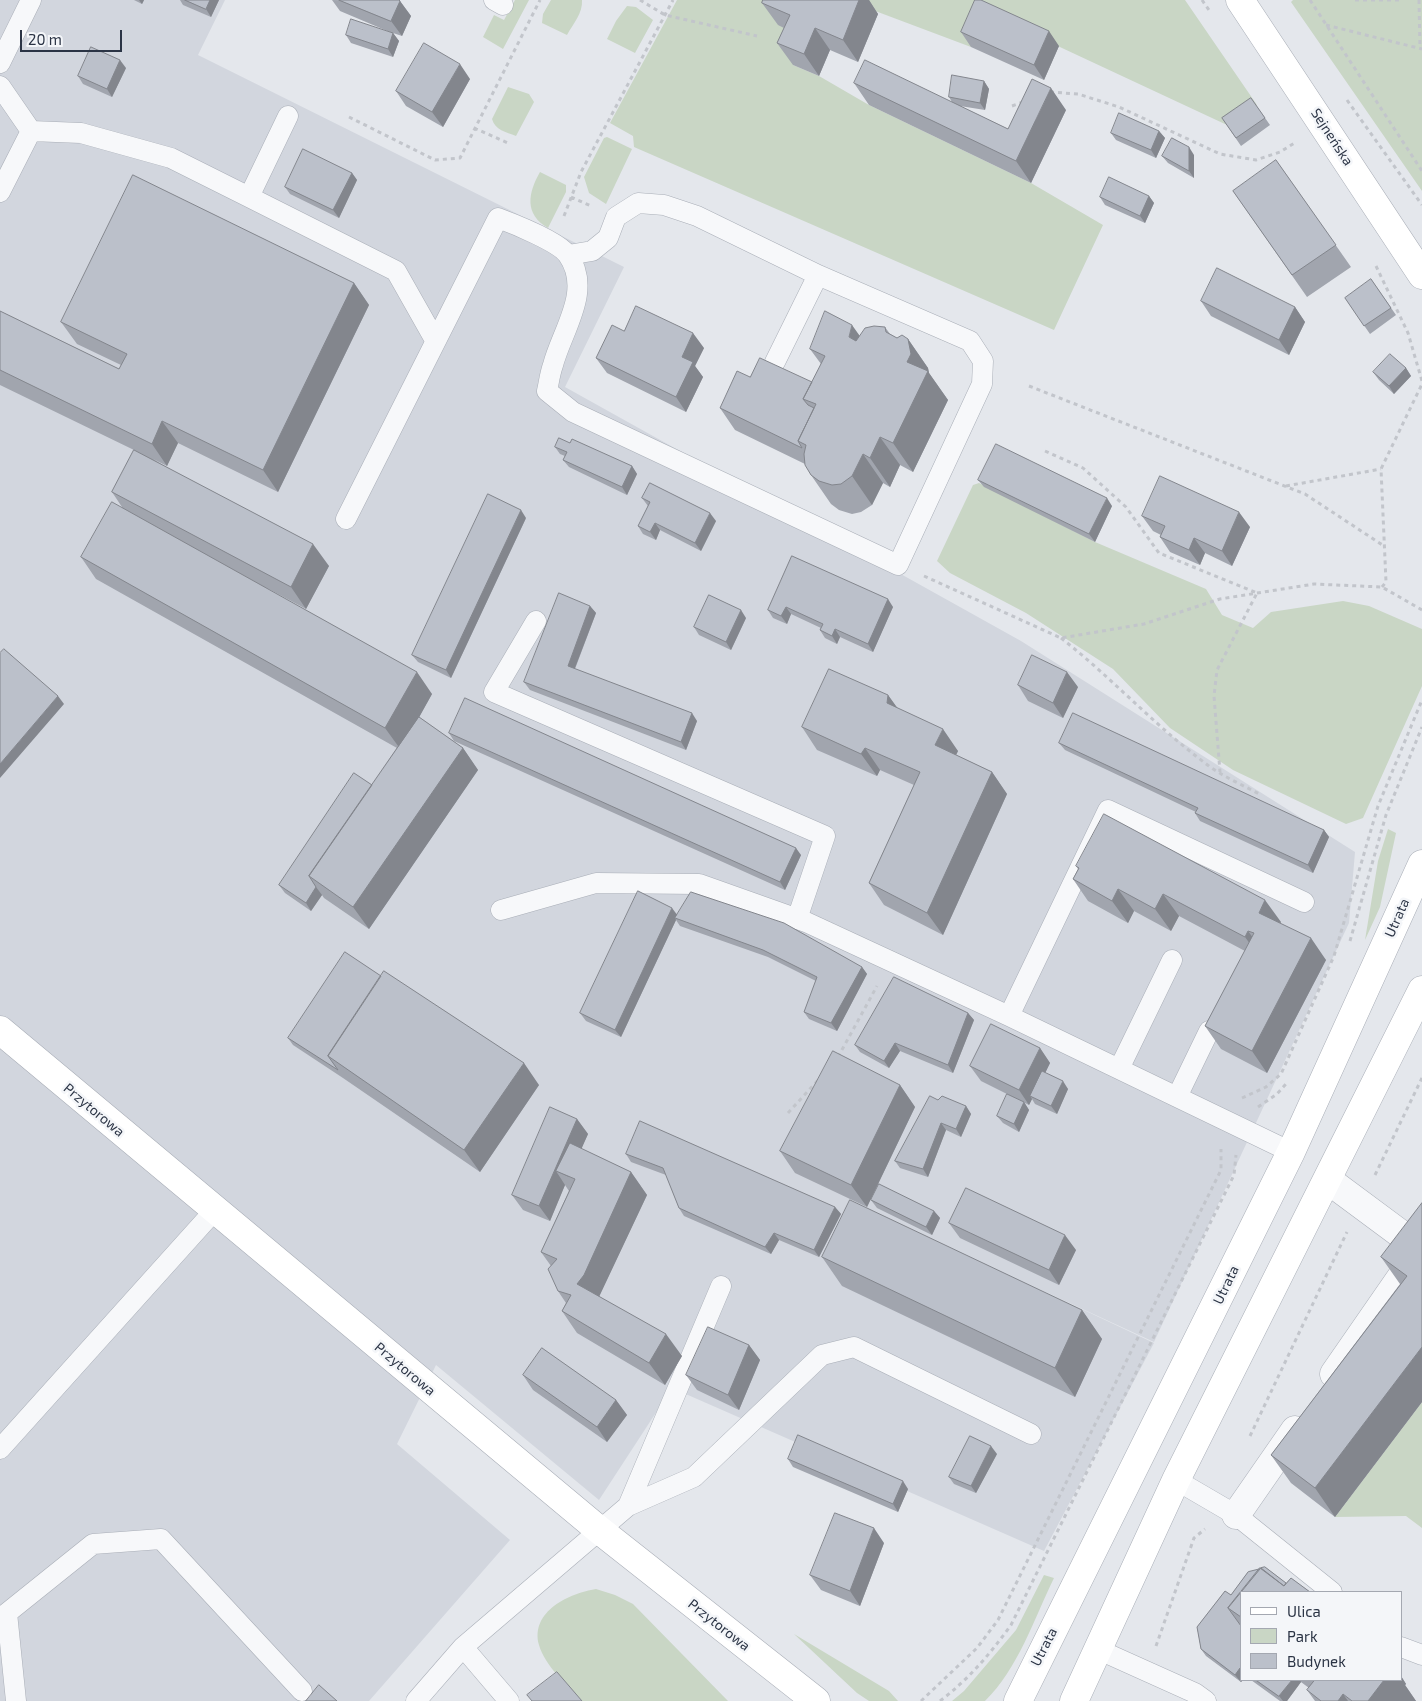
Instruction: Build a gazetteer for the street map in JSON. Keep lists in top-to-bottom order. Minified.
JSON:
{"streets":{"main road":["Sejneńska","Utrata","Przytorowa"]},"legend":["Ulica","Park","Budynek"],"scale_bar":"20 m"}
